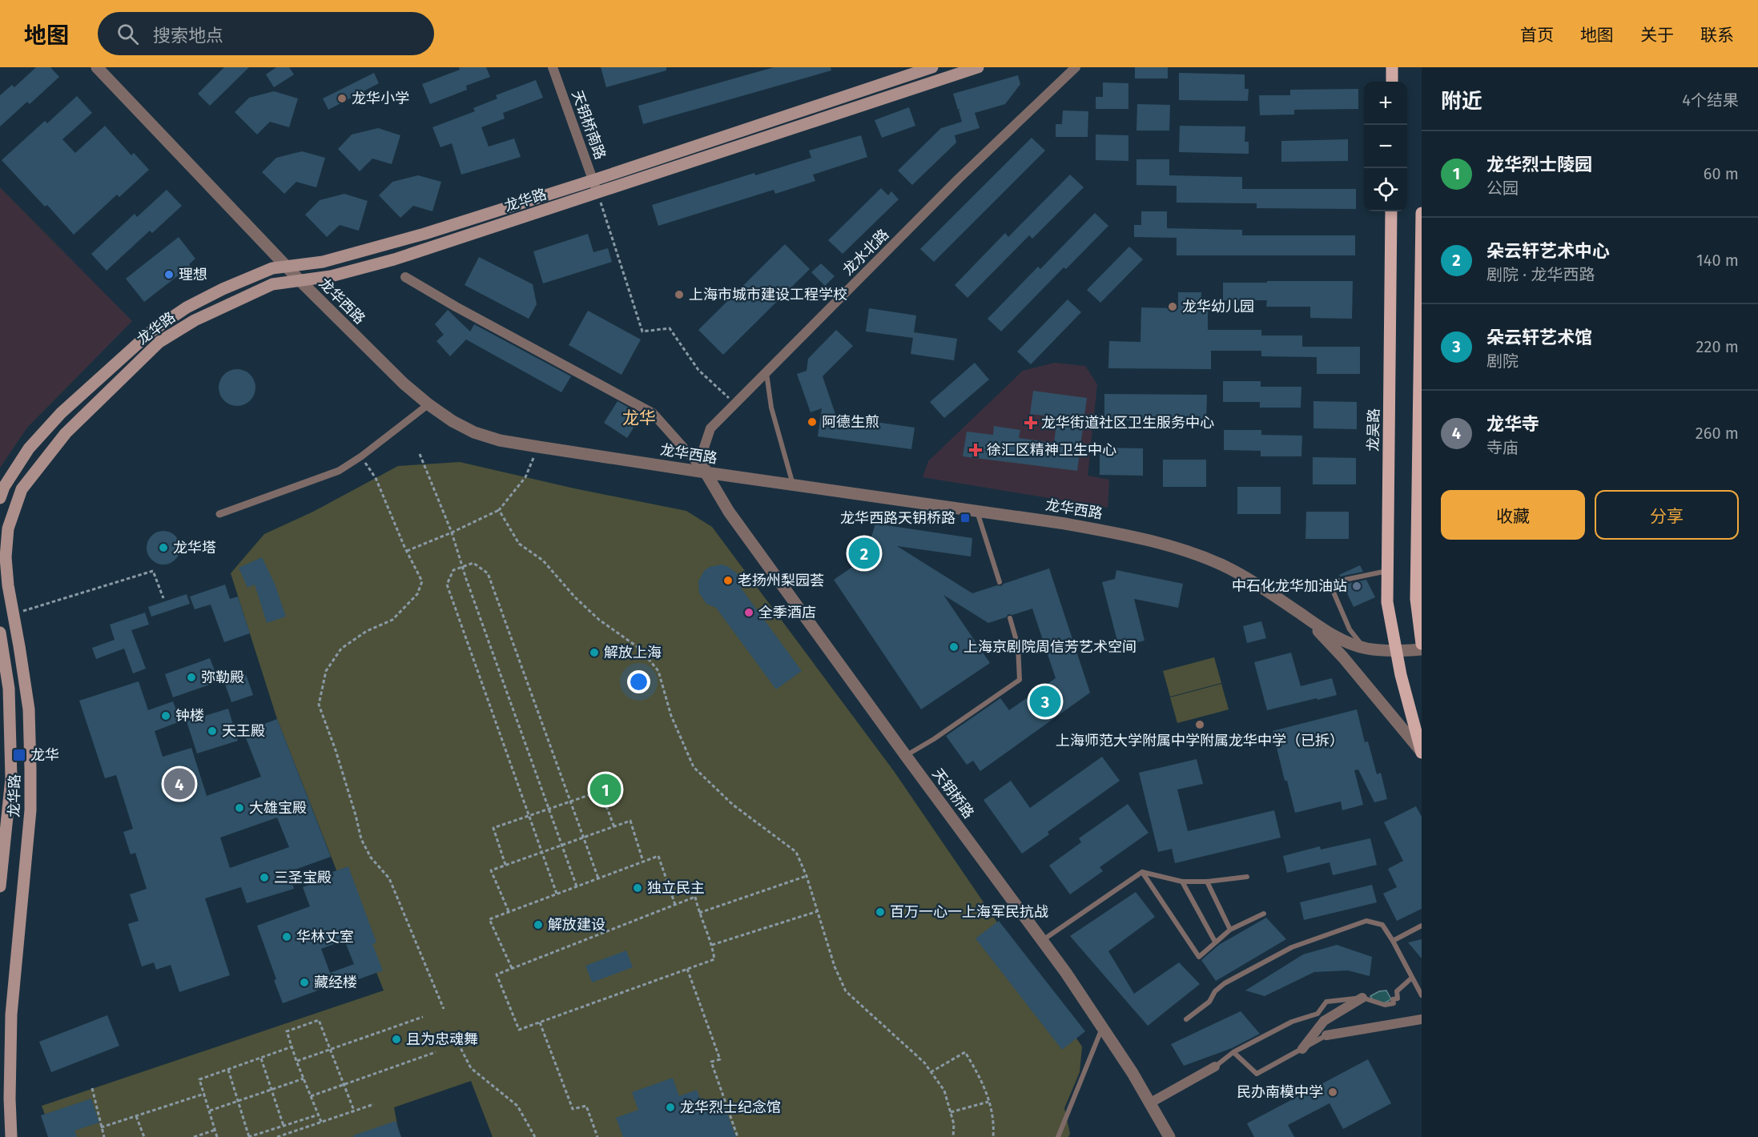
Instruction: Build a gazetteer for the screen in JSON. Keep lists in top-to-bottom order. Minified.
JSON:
{"streets":{"main road":["龙华路","龙吴路"],"street":["天钥桥南路","龙水北路","龙华西路","天钥桥路"]},"crossings":[["天钥桥南路","龙华路"],["龙华路","龙华西路"],["龙水北路","龙华西路"],["龙水北路","天钥桥路"],["龙华西路","龙吴路"],["龙华西路","天钥桥路"]],"districts":["龙华"],"places":{"other":["龙华小学","理想","上海市城市建设工程学校","龙华幼儿园","阿德生煎","龙华塔","老扬州梨园荟","中石化龙华加油站","全季酒店","上海京剧院周信芳艺术空间","解放上海","弥勒殿","钟楼","上海师范大学附属中学附属龙华中学（已拆）","天王殿","大雄宝殿","三圣宝殿","独立民主","百万一心一上海军民抗战","解放建设","华林丈室","藏经楼","且为忠魂舞","民办南模中学","龙华烈士纪念馆"],"health":["龙华街道社区卫生服务中心","徐汇区精神卫生中心"],"transit":["龙华西路天钥桥路","龙华"]},"page":{"header":"地图","search":"搜索地点","nav":["首页","地图","关于","联系"],"heading":["附近","4个结果"],"map_buttons":["+","−"],"list":[{"mark":"1","name":"龙华烈士陵园","note":"公园","value":"60 m"},{"mark":"2","name":"朵云轩艺术中心","note":"剧院 · 龙华西路","value":"140 m"},{"mark":"3","name":"朵云轩艺术馆","note":"剧院","value":"220 m"},{"mark":"4","name":"龙华寺","note":"寺庙","value":"260 m"}],"buttons":["收藏","分享"],"pins":["2","3","4","1"]}}
